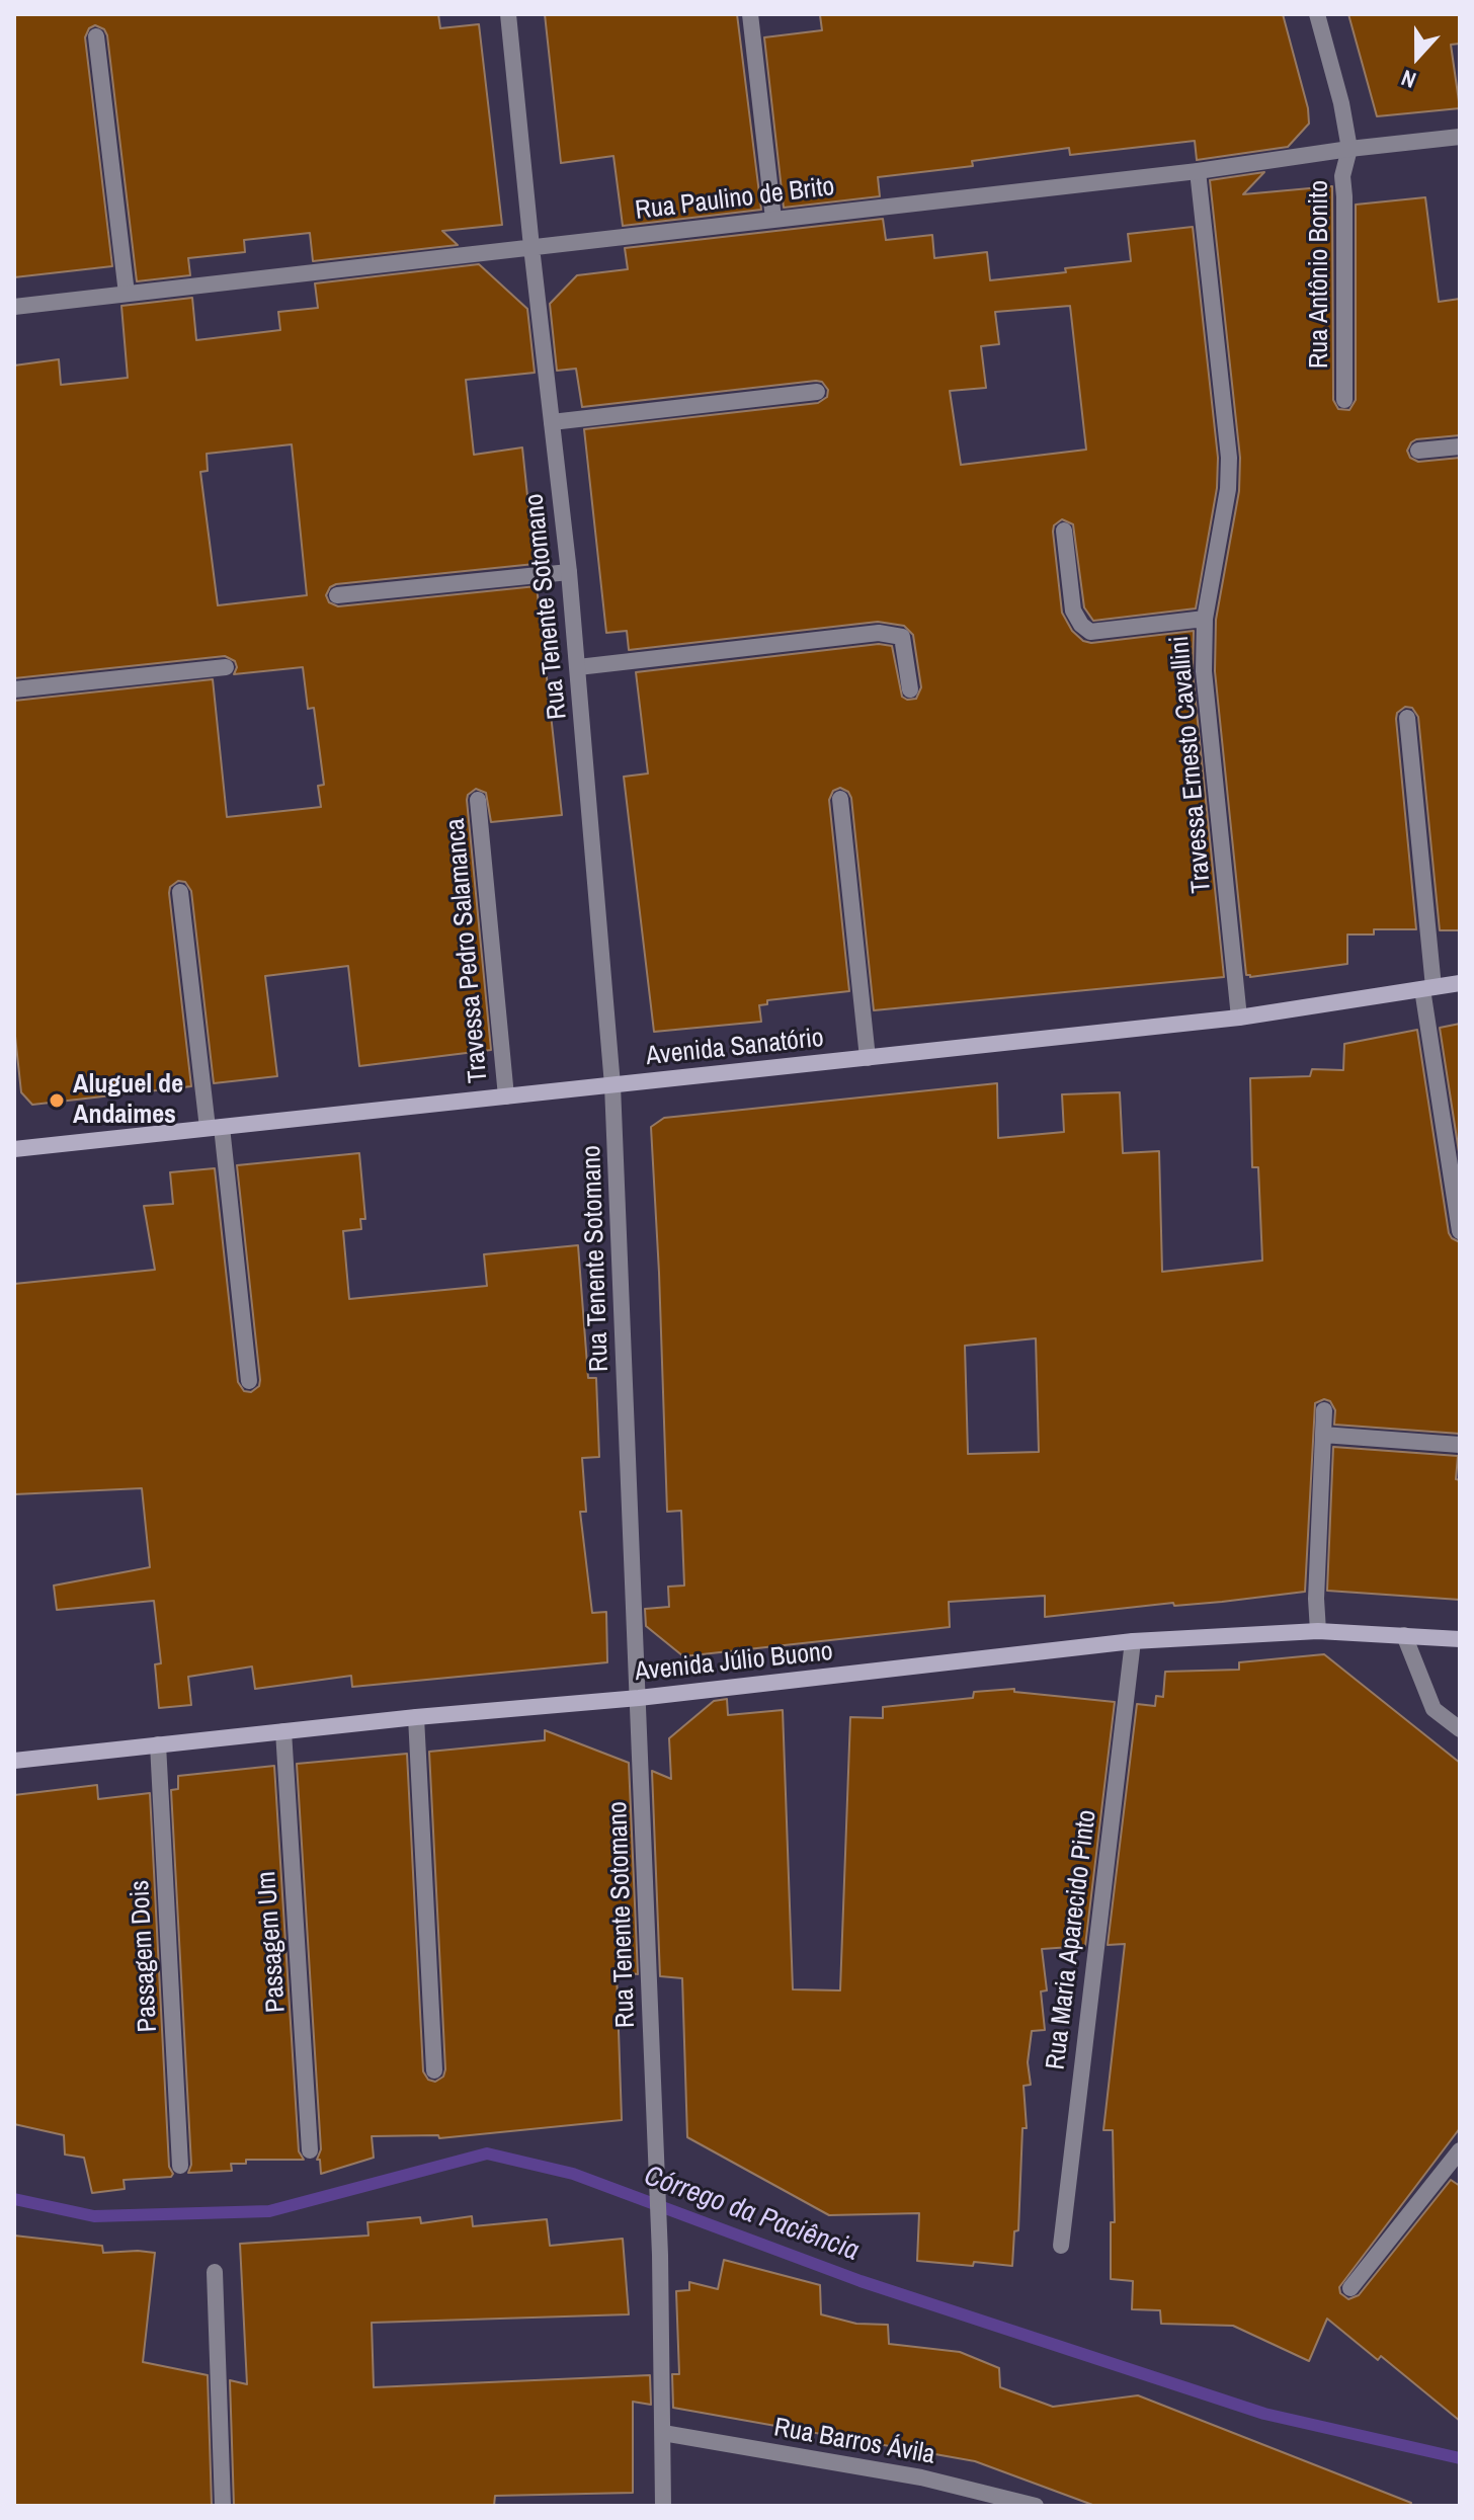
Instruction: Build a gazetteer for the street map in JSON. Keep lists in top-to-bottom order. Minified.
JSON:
{"streets":{"street":["Rua Paulino de Brito","Rua Antônio Bonito","Rua Tenente Sotomano","Travessa Ernesto Cavallini","Travessa Pedro Salamanca","Avenida Sanatório","Avenida Júlio Buono","Rua Maria Aparecido Pinto","Passagem Um","Passagem Dois","Rua Barros Ávila"]},"crossings":[["Rua Paulino de Brito","Rua Antônio Bonito"],["Rua Paulino de Brito","Rua Tenente Sotomano"],["Rua Paulino de Brito","Travessa Ernesto Cavallini"],["Rua Tenente Sotomano","Avenida Sanatório"],["Rua Tenente Sotomano","Avenida Júlio Buono"],["Rua Tenente Sotomano","Rua Barros Ávila"],["Travessa Ernesto Cavallini","Avenida Sanatório"],["Travessa Pedro Salamanca","Avenida Sanatório"],["Avenida Júlio Buono","Rua Maria Aparecido Pinto"],["Avenida Júlio Buono","Passagem Um"],["Avenida Júlio Buono","Passagem Dois"]],"water":["Córrego da Paciência"],"places":["Aluguel de Andaimes"],"north":"bottom"}
